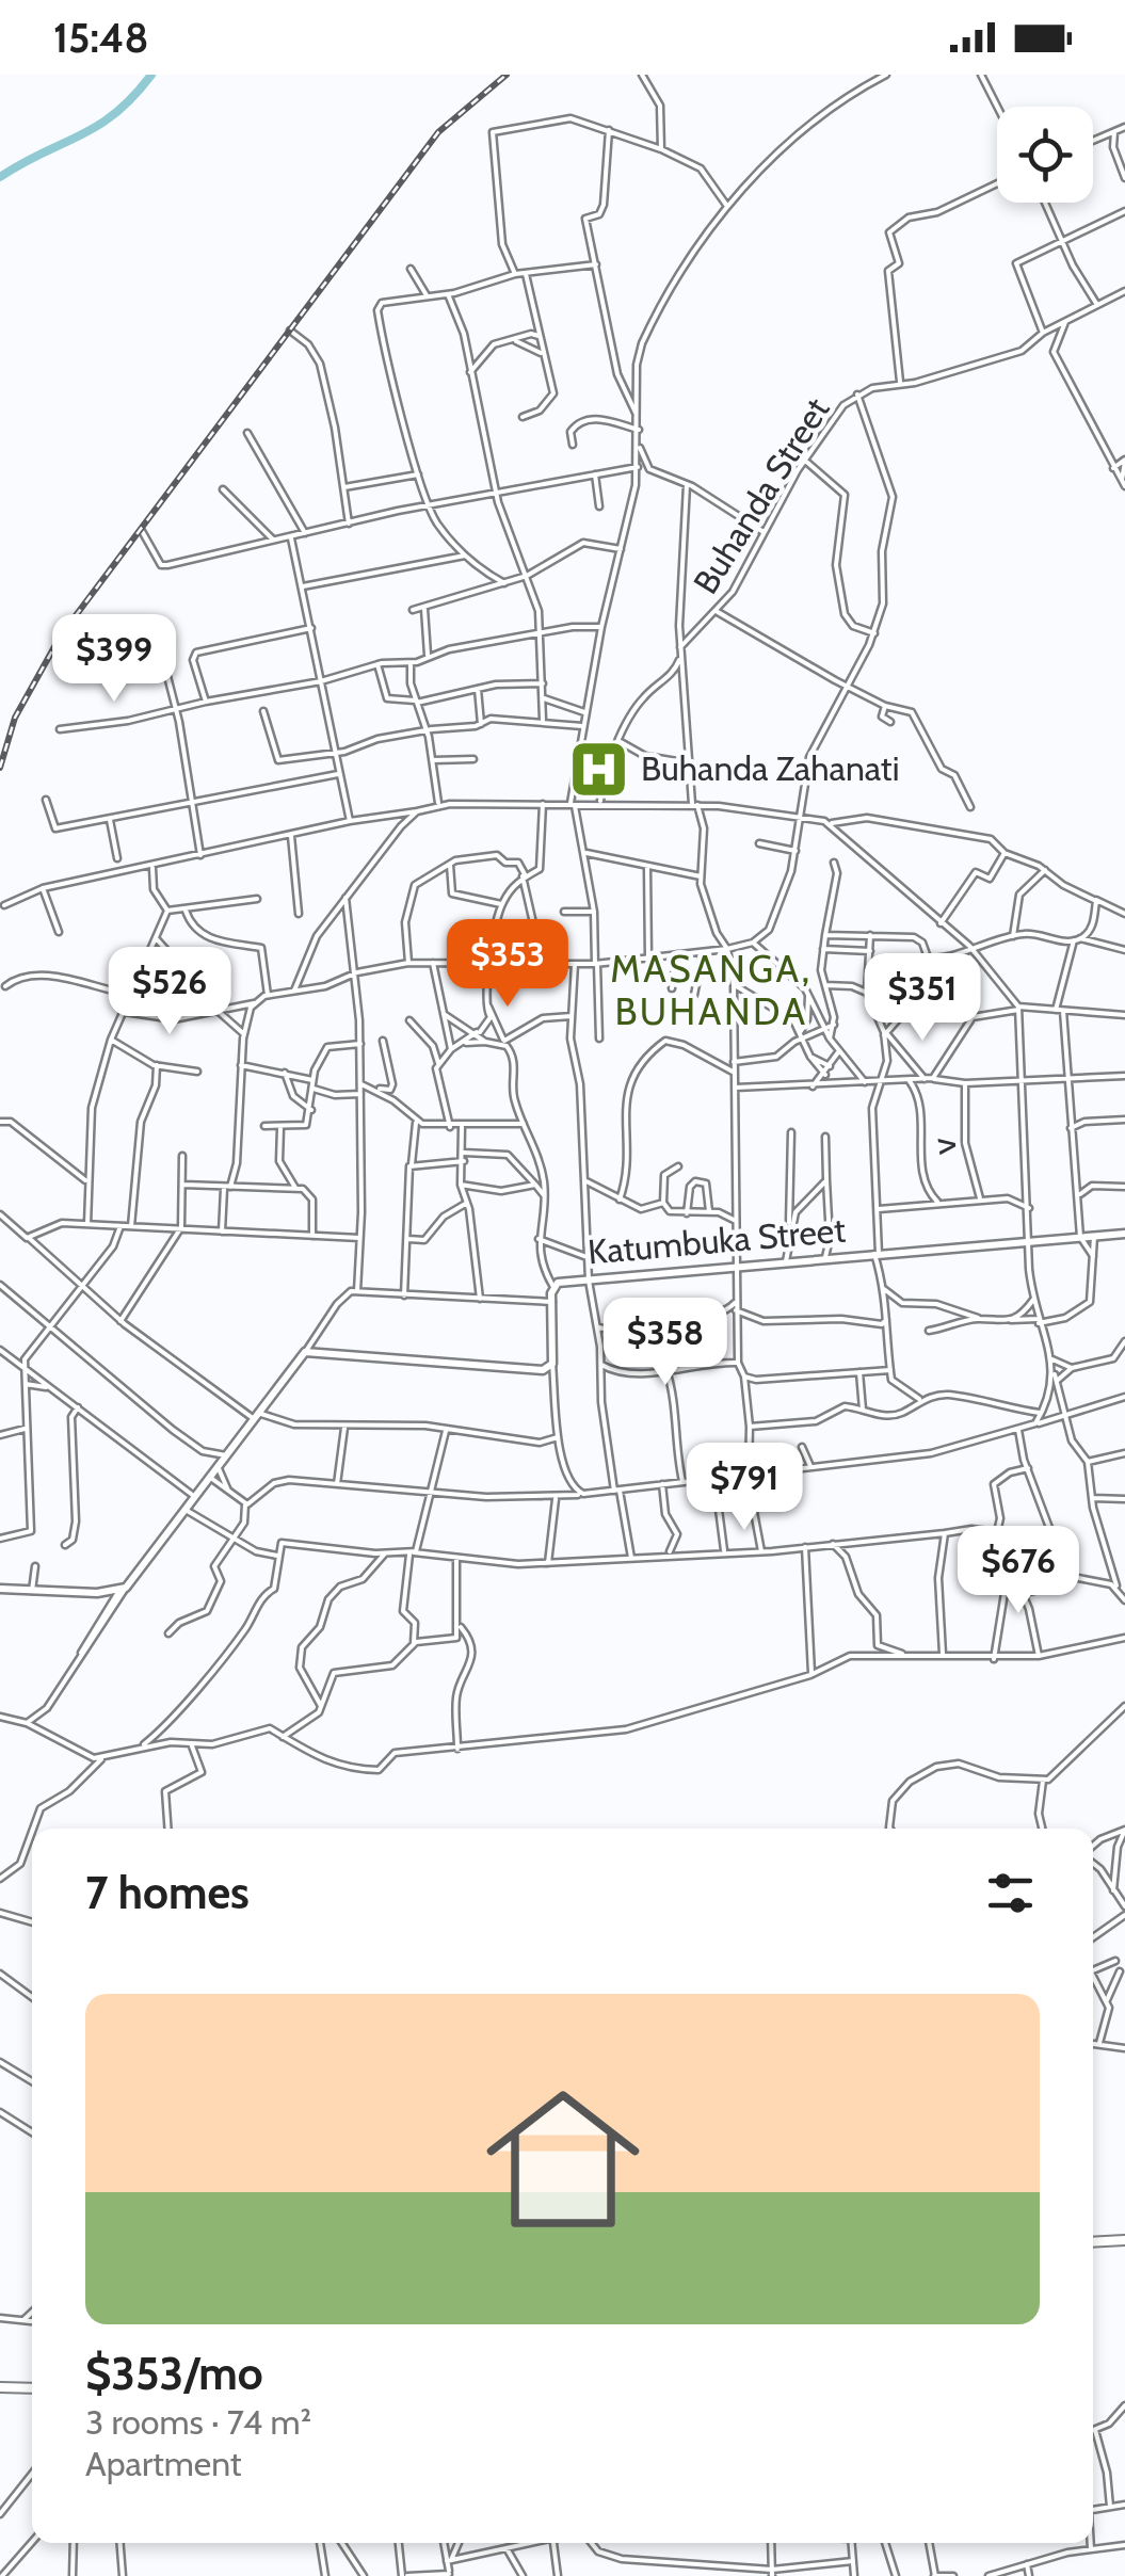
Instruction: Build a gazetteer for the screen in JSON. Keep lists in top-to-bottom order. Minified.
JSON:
{"streets":{"main road":["Katumbuka Street"],"street":["Buhanda Street","v"]},"crossings":[["Buhanda Street","Katumbuka Street"]],"districts":["MASANGA, BUHANDA"],"places":{"hospital":["Buhanda Zahanati"]},"page":{"status":"15:48","price":["$399","$353","$526","$351","$358","$791","$676"],"heading":"7 homes","list":[{"name":"$353/mo","note":"3 rooms · 74 m² · Apartment"}]}}
